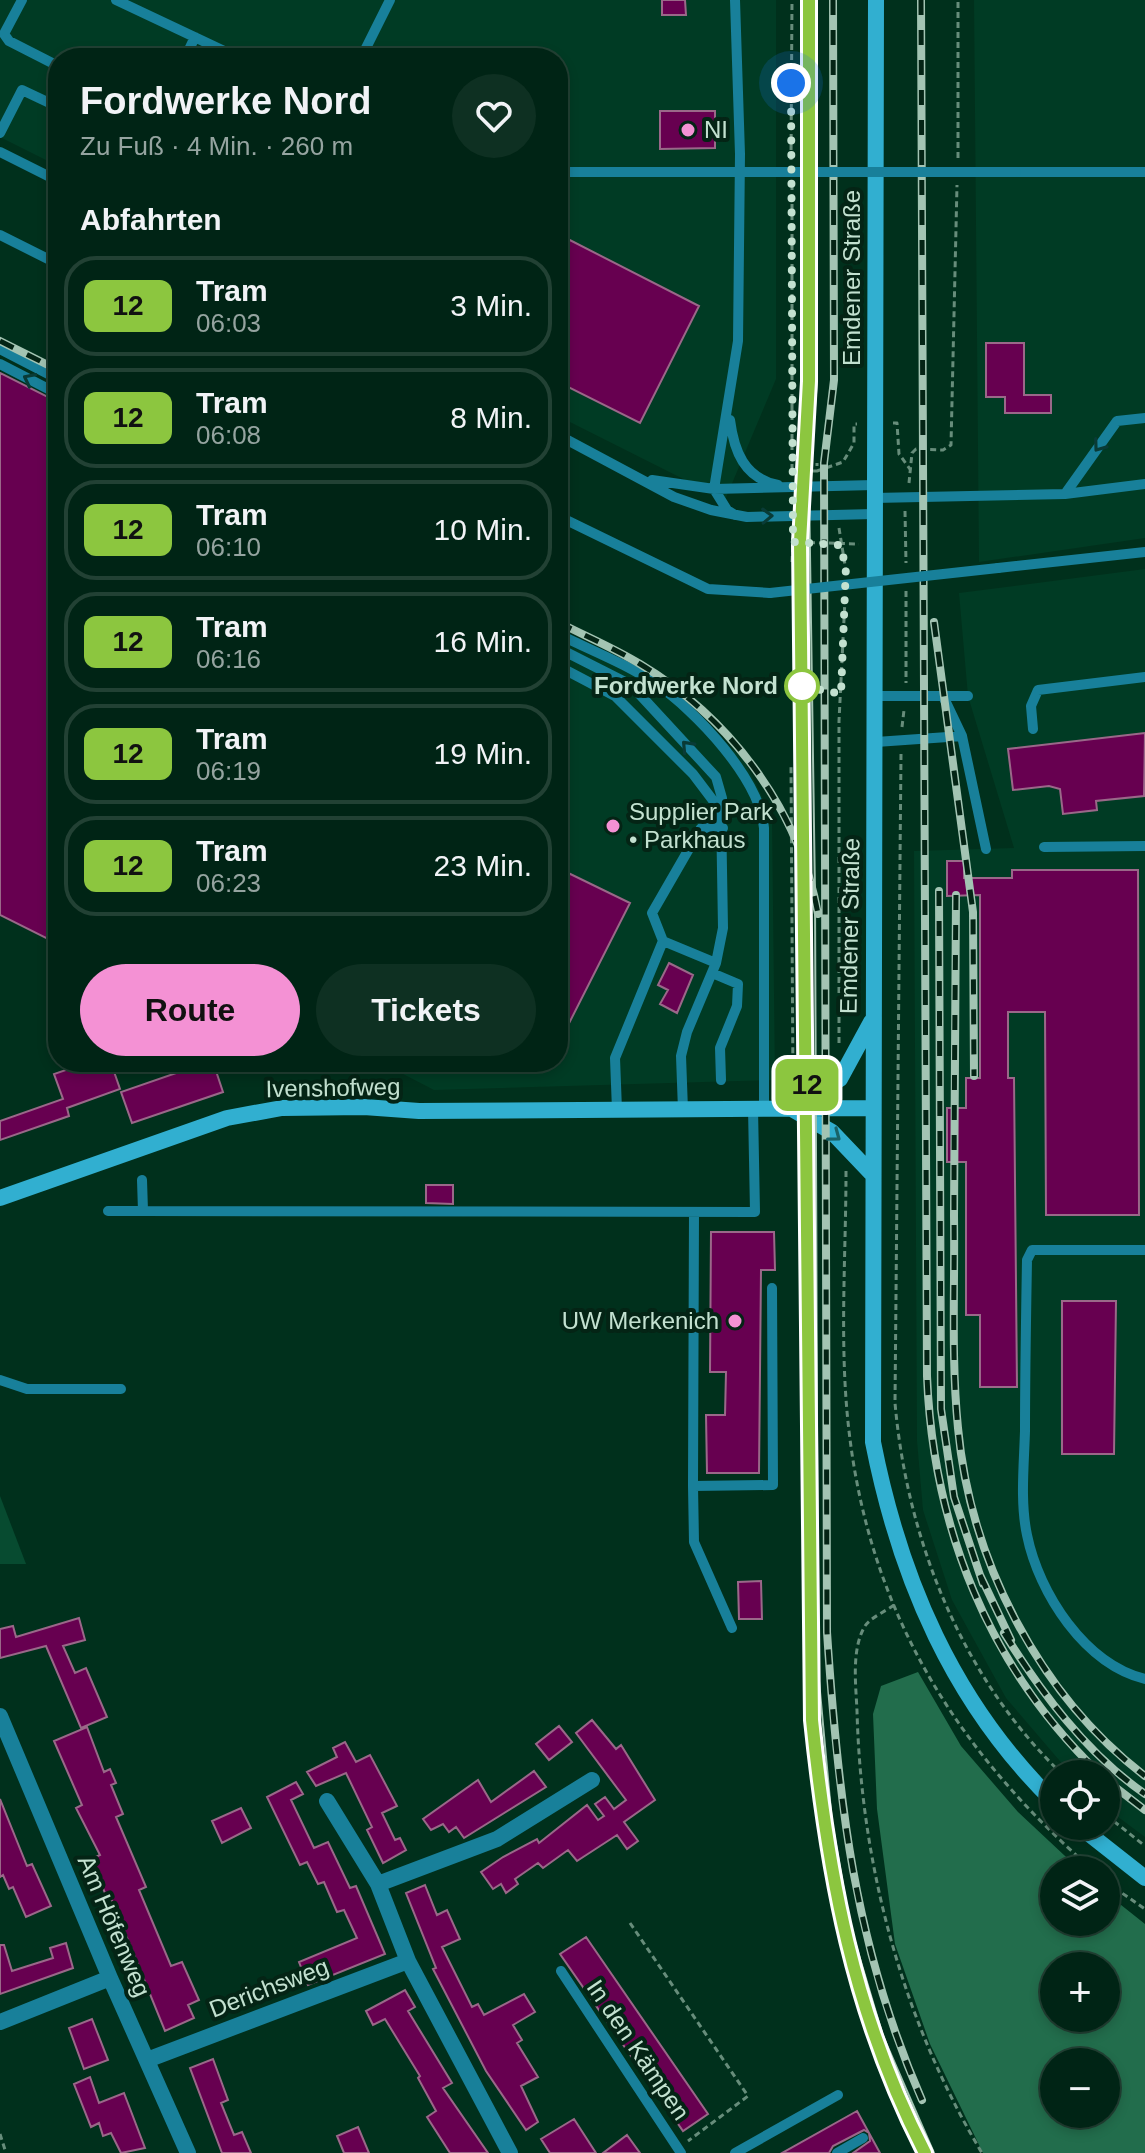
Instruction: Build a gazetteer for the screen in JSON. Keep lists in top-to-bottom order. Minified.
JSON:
{"streets":{"street":["Emdener Straße","Ivenshofweg","Am Höfenweg","Derichsweg"],"lane":["In den Kämpen"]},"crossings":[["Emdener Straße","Ivenshofweg"],["Am Höfenweg","Derichsweg"]],"places":["NI","Fordwerke Nord","Supplier Park • Parkhaus","UW Merkenich"],"lines":["tram line 12"],"page":{"on_map":"12","heading":[["Fordwerke Nord","Zu Fuß · 4 Min. · 260 m"],"Abfahrten"],"list":[{"mark":"12","name":"Tram","note":"06:03","value":"3 Min."},{"mark":"12","name":"Tram","note":"06:08","value":"8 Min."},{"mark":"12","name":"Tram","note":"06:10","value":"10 Min."},{"mark":"12","name":"Tram","note":"06:16","value":"16 Min."},{"mark":"12","name":"Tram","note":"06:19","value":"19 Min."},{"mark":"12","name":"Tram","note":"06:23","value":"23 Min."}],"buttons":["Route","Tickets"],"map_buttons":["+","−"]}}
